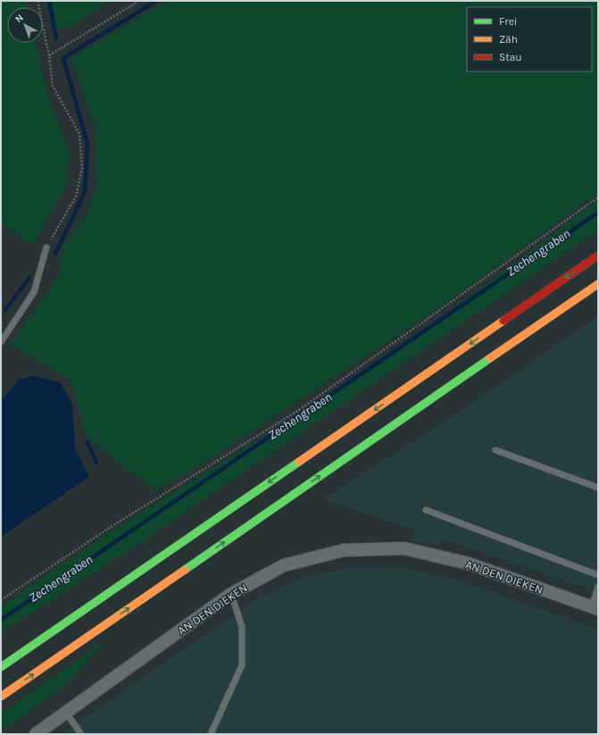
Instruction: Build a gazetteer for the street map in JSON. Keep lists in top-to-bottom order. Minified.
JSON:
{"streets":{"street":["AN DEN DIEKEN"]},"water":["Zechengraben"],"legend":["Frei","Zäh","Stau"],"north":"top left"}
